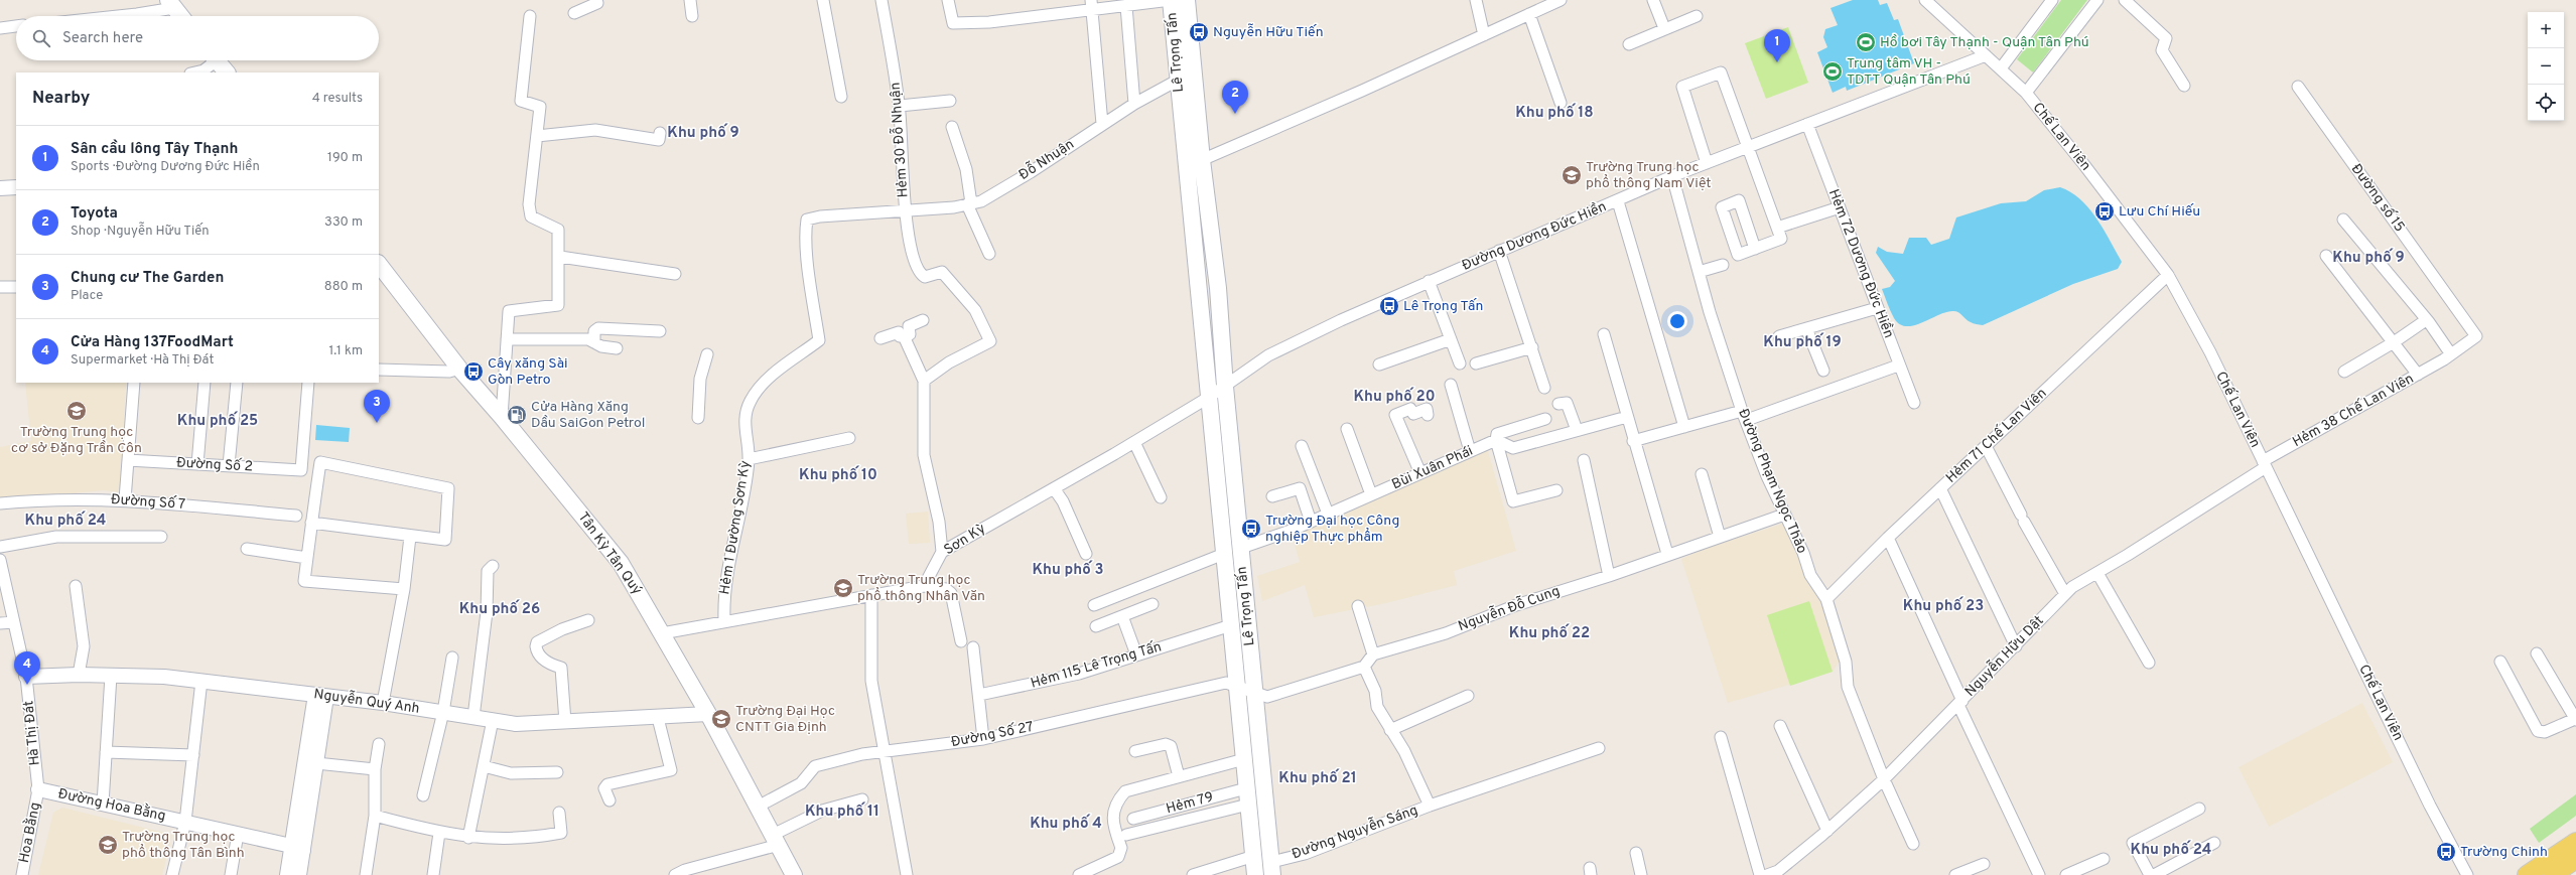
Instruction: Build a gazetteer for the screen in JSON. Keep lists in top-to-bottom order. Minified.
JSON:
{"streets":{"main road":["Lê Trọng Tấn","Tân Kỳ Tân Quý"],"street":["Chế Lan Viên","Hẻm 30 Đỗ Nhuận","Đỗ Nhuận","Đường số 15","Đường Dương Đức Hiền","Hẻm 72 Dương Đức Hiền","Hẻm 38 Chế Lan Viên","Hẻm 71 Chế Lan Viên","Đường Số 2","Bùi Xuân Phái","Đường Phạm Ngọc Thảo","Đường Số 7","Hẻm 1 Đường Sơn Kỳ","Sơn Kỳ","Nguyễn Đỗ Cung","Nguyễn Hữu Dật","Hẻm 115 Lê Trọng Tấn","Nguyễn Quý Anh","Hà Thị Đát","Đường Số 27","Hẻm 79","Đường Hoa Bằng","Hoa Bằng","Đường Nguyễn Sáng"]},"crossings":[["Lê Trọng Tấn","Đỗ Nhuận"],["Lê Trọng Tấn","Đường Dương Đức Hiền"],["Lê Trọng Tấn","Bùi Xuân Phái"],["Lê Trọng Tấn","Sơn Kỳ"],["Lê Trọng Tấn","Hẻm 115 Lê Trọng Tấn"],["Lê Trọng Tấn","Đường Số 27"],["Lê Trọng Tấn","Hẻm 79"],["Lê Trọng Tấn","Đường Nguyễn Sáng"],["Chế Lan Viên","Đường Dương Đức Hiền"],["Chế Lan Viên","Hẻm 38 Chế Lan Viên"],["Chế Lan Viên","Hẻm 71 Chế Lan Viên"],["Chế Lan Viên","Nguyễn Hữu Dật"],["Hẻm 30 Đỗ Nhuận","Đỗ Nhuận"],["Đỗ Nhuận","Hẻm 1 Đường Sơn Kỳ"],["Đường số 15","Hẻm 38 Chế Lan Viên"],["Đường Dương Đức Hiền","Hẻm 72 Dương Đức Hiền"],["Đường Dương Đức Hiền","Đường Phạm Ngọc Thảo"],["Đường Dương Đức Hiền","Sơn Kỳ"],["Hẻm 38 Chế Lan Viên","Nguyễn Hữu Dật"],["Hẻm 71 Chế Lan Viên","Đường Phạm Ngọc Thảo"],["Đường Phạm Ngọc Thảo","Nguyễn Đỗ Cung"],["Đường Phạm Ngọc Thảo","Nguyễn Hữu Dật"],["Tân Kỳ Tân Quý","Nguyễn Quý Anh"],["Tân Kỳ Tân Quý","Đường Số 27"],["Nguyễn Quý Anh","Hà Thị Đát"],["Hà Thị Đát","Đường Hoa Bằng"],["Hà Thị Đát","Hoa Bằng"],["Đường Hoa Bằng","Hoa Bằng"]],"districts":["Khu phố 18","Khu phố 9","Khu phố 9","Khu phố 19","Khu phố 20","Khu phố 25","Khu phố 10","Khu phố 24","Khu phố 3","Khu phố 23","Khu phố 26","Khu phố 22","Khu phố 21","Khu phố 11","Khu phố 4","Khu phố 24"],"places":{"bus stop":["Nguyễn Hữu Tiến","Lưu Chí Hiếu","Lê Trọng Tấn","Cây xăng Sài Gòn Petro","Trường Đại học Công nghiệp Thực phẩm","Trường Chinh"],"sports":["Hồ bơi Tây Thạnh - Quận Tân Phú","Trung tâm VH - TDTT Quận Tân Phú"],"school or university":["Trường Trung học phổ thông Nam Việt","Trường Trung học cơ sở Đặng Trần Côn","Trường Trung học phổ thông Nhân Văn","Trường Đại Học CNTT Gia Định","Trường Trung học phổ thông Tân Bình"],"fuel station":["Cửa Hàng Xăng Dầu SaiGon Petrol"]},"page":{"map_buttons":["+","−"],"search":"Search here","pins":["1","2","3","4"],"heading":["Nearby","4 results"],"list":[{"mark":"1","name":"Sân cầu lông Tây Thạnh","note":"Sports · Đường Dương Đức Hiền","value":"190 m"},{"mark":"2","name":"Toyota","note":"Shop · Nguyễn Hữu Tiến","value":"330 m"},{"mark":"3","name":"Chung cư The Garden","note":"Place","value":"880 m"},{"mark":"4","name":"Cửa Hàng 137FoodMart","note":"Supermarket · Hà Thị Đát","value":"1.1 km"}]}}
